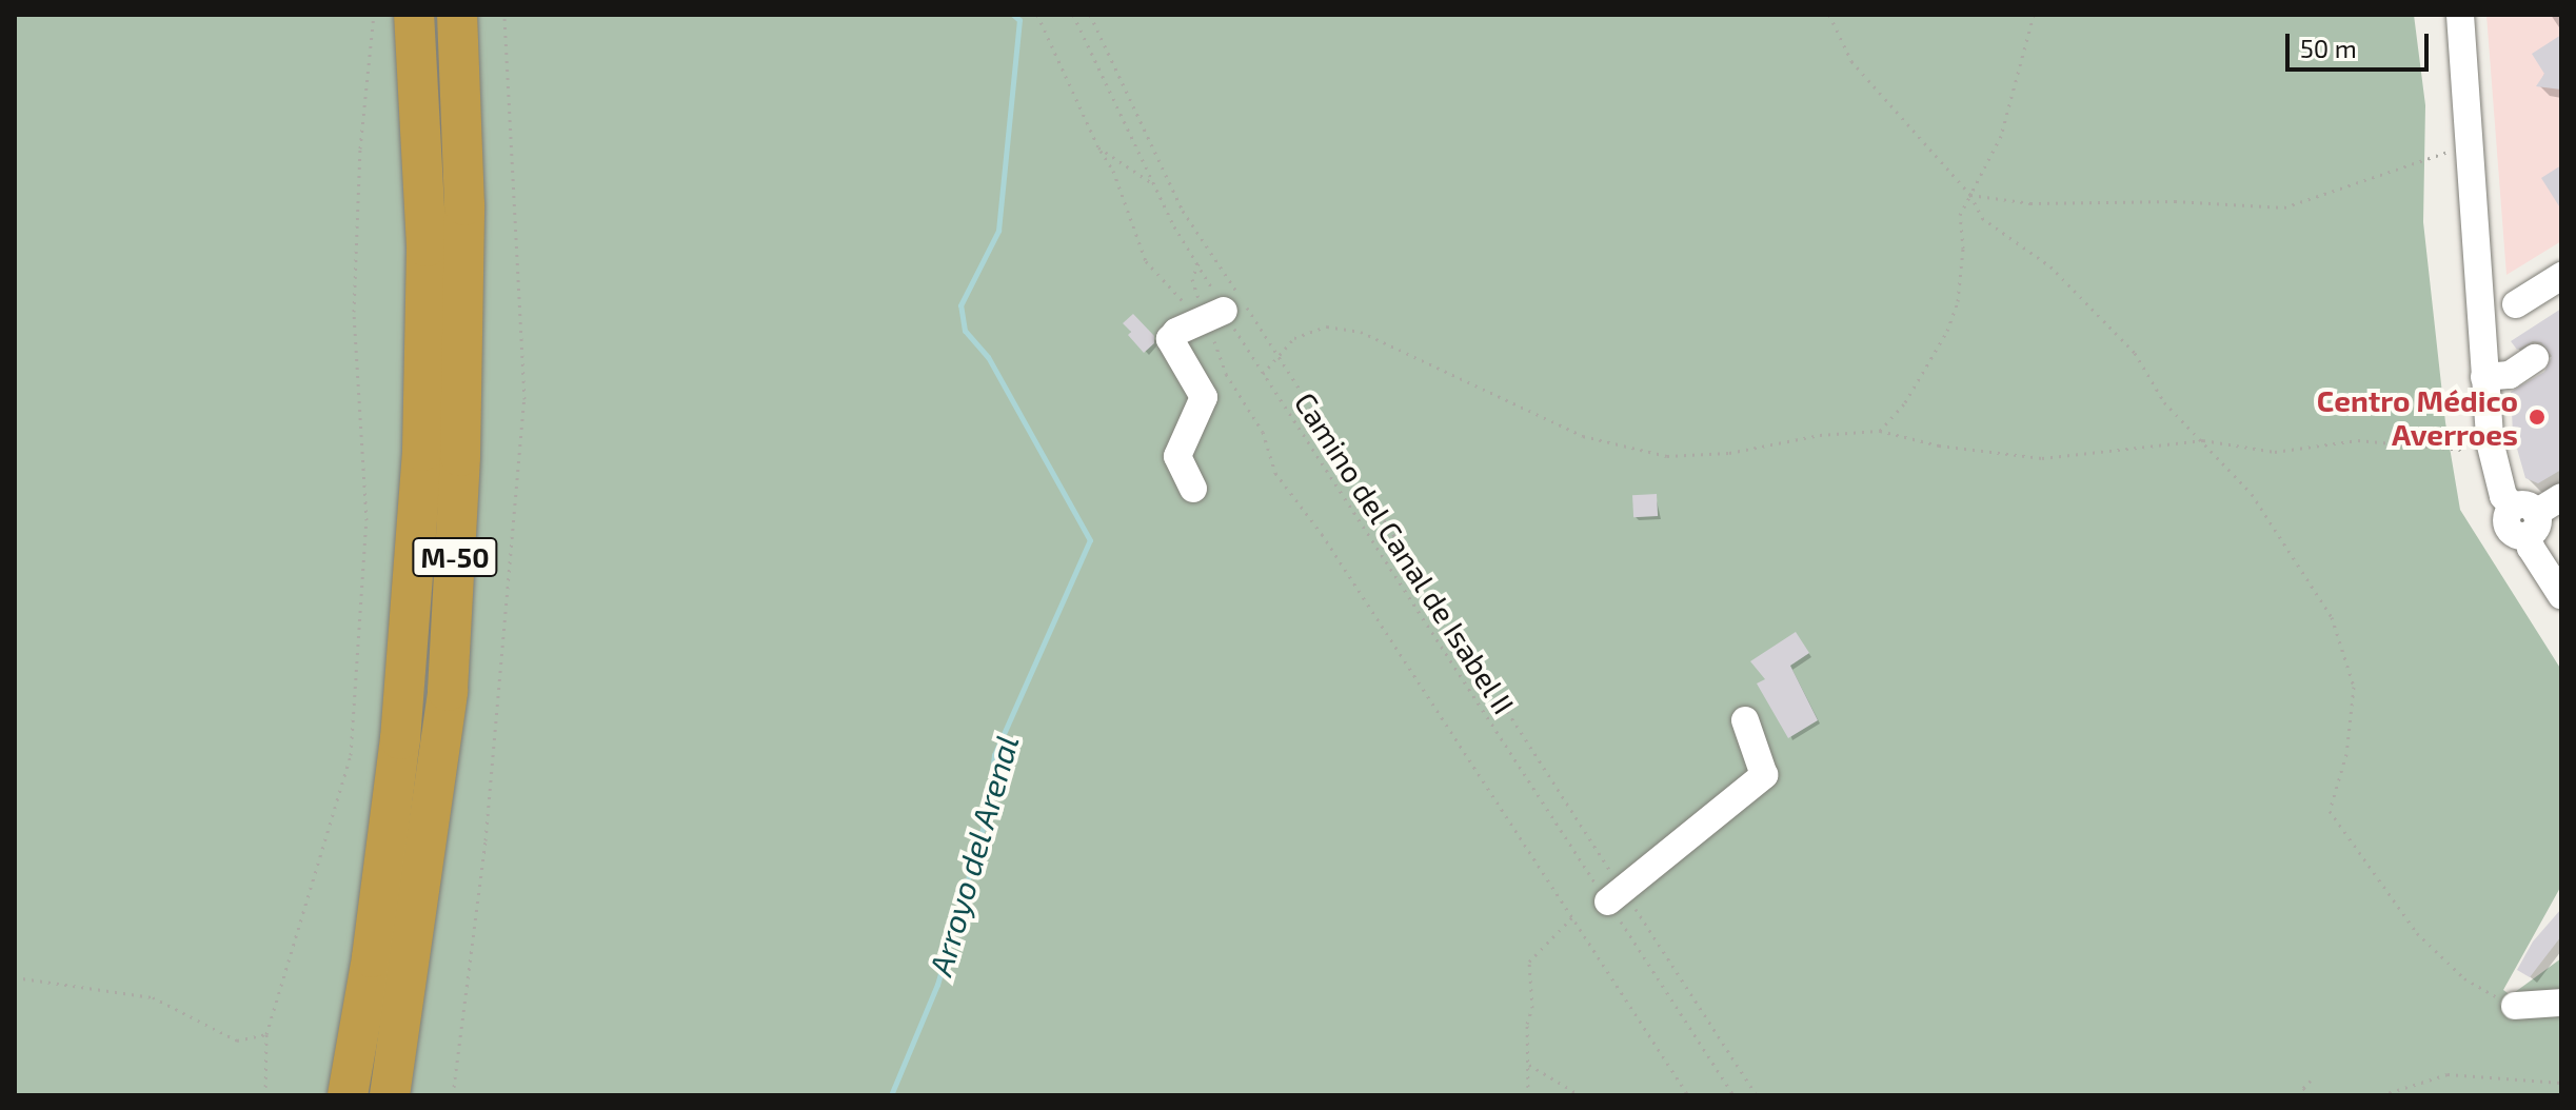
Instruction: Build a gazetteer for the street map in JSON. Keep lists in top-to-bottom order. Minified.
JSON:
{"streets":{"highway":["M-50"],"path":["Camino del Canal de Isabel II"]},"water":["Arroyo del Arenal"],"places":["Centro Médico Averroes"],"scale_bar":"50 m"}
